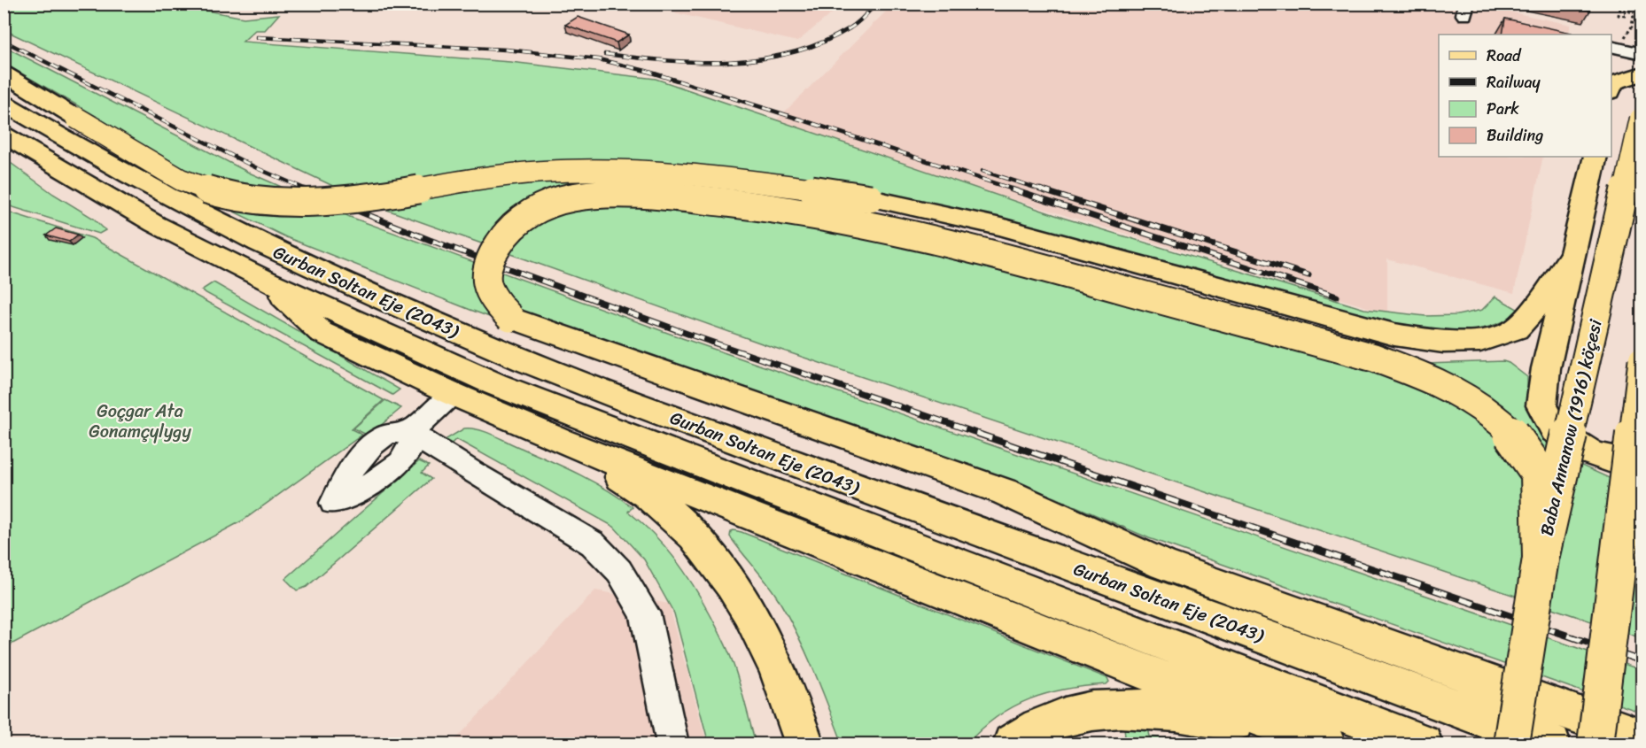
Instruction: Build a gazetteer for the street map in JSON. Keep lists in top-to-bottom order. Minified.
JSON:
{"streets":{"main road":["Gurban Soltan Eje (2043)","Baba Annanow (1916) köçesi"]},"parks":["Goçgar Ata Gonamçylygy"],"legend":["Road","Railway","Park","Building"]}
